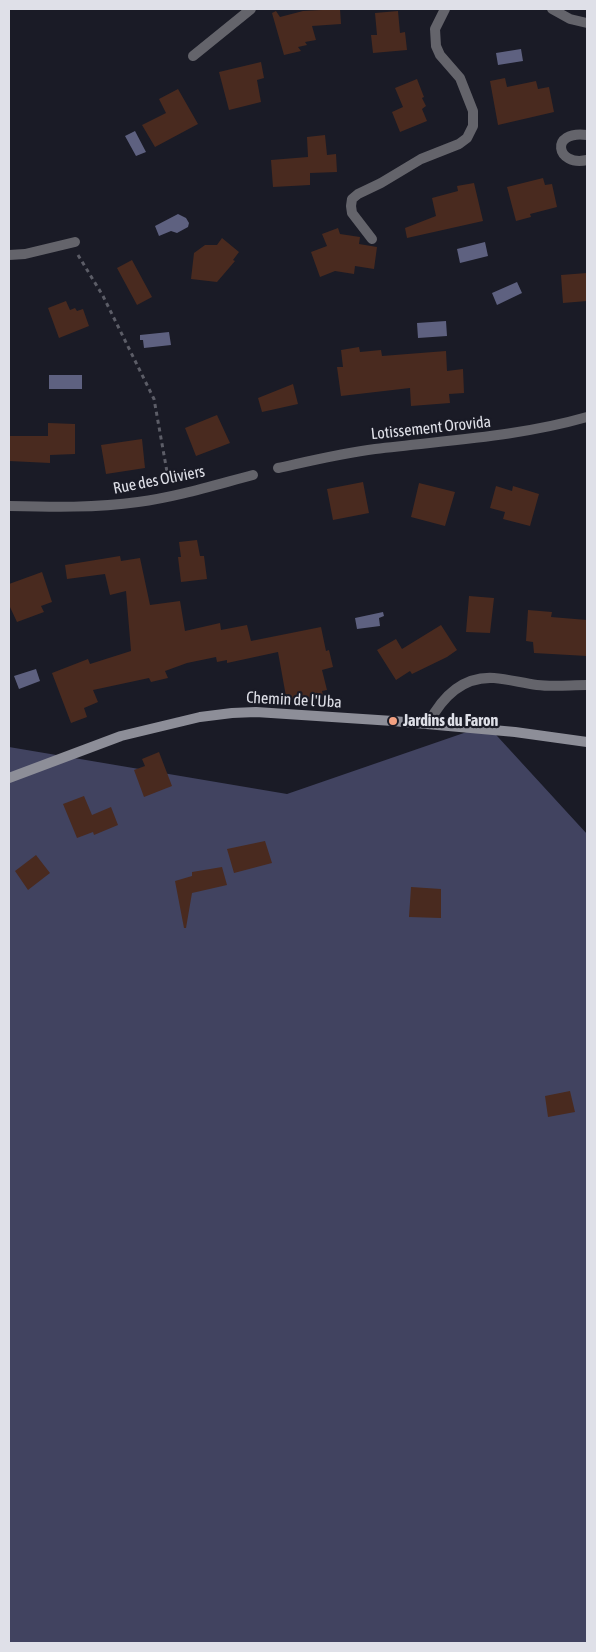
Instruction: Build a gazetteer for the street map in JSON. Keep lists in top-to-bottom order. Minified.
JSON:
{"streets":{"street":["Lotissement Orovida","Rue des Oliviers","Chemin de l'Uba"]},"places":["Jardins du Faron"]}
